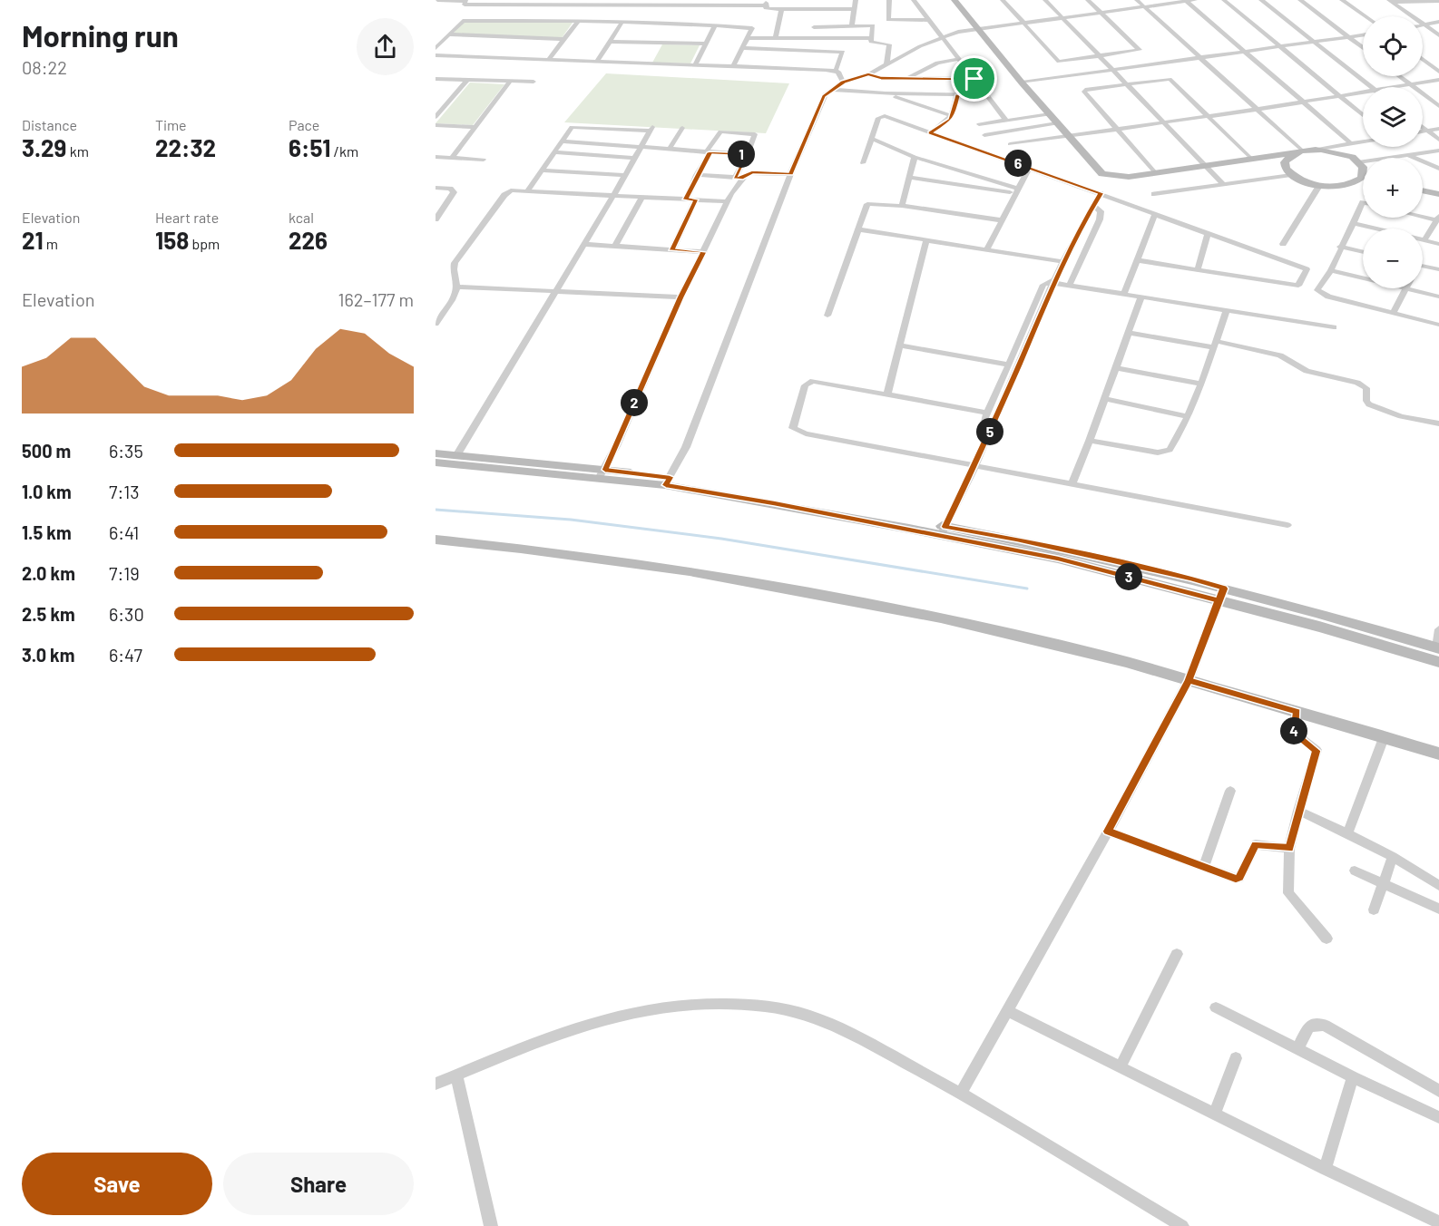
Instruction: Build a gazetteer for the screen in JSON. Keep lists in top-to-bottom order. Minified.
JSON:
{"page":{"heading":["Morning run","08:22"],"map_buttons":["+","−"],"stats":[["Distance","3.29 km"],["Time","22:32"],["Pace","6:51 /km"],["Elevation","21 m"],["Heart rate","158 bpm"],["kcal","226"]],"pins":["1","6","2","5","3","4"],"chart":["Elevation","162–177 m"],"list":[{"name":"500 m","note":"6:35"},{"name":"1.0 km","note":"7:13"},{"name":"1.5 km","note":"6:41"},{"name":"2.0 km","note":"7:19"},{"name":"2.5 km","note":"6:30"},{"name":"3.0 km","note":"6:47"}],"buttons":["Save","Share"]}}
